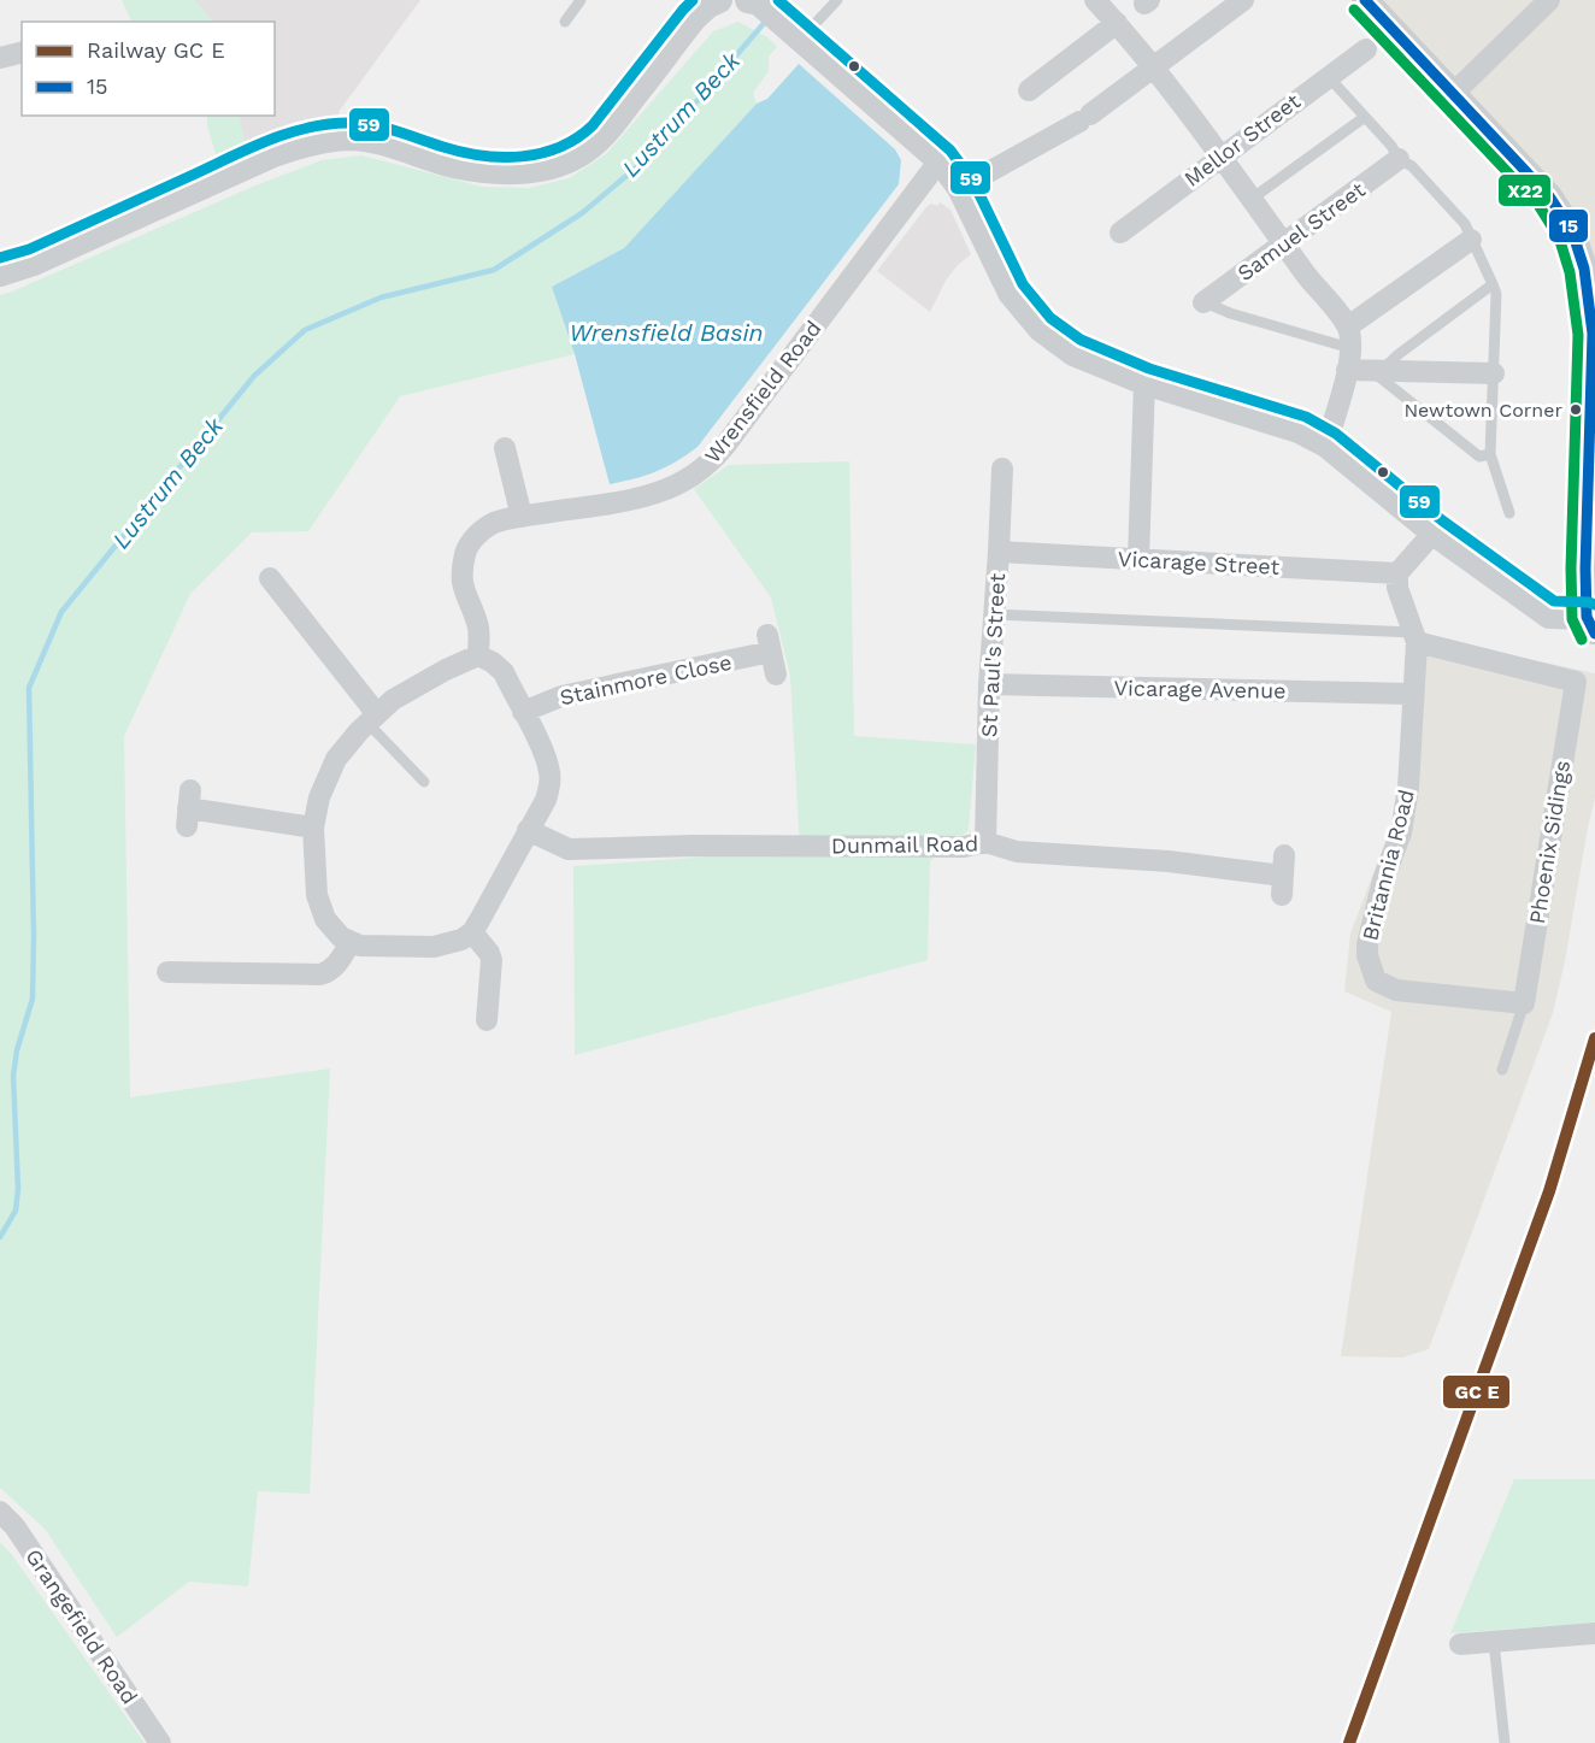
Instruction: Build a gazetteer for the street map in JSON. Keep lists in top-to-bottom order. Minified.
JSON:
{"streets":{"street":["Mellor Street","Samuel Street","Wrensfield Road","Vicarage Street","St Paul's Street","Stainmore Close","Vicarage Avenue","Phoenix Sidings","Dunmail Road","Britannia Road","Grangefield Road"]},"crossings":[["Vicarage Street","St Paul's Street"],["Vicarage Street","Britannia Road"],["St Paul's Street","Vicarage Avenue"],["St Paul's Street","Dunmail Road"],["Vicarage Avenue","Britannia Road"],["Phoenix Sidings","Britannia Road"]],"water":["Lustrum Beck","Wrensfield Basin"],"places":["Newtown Corner"],"lines":["transit line 15","transit line 59","transit line X22"],"legend":["Railway GC E","15"]}
